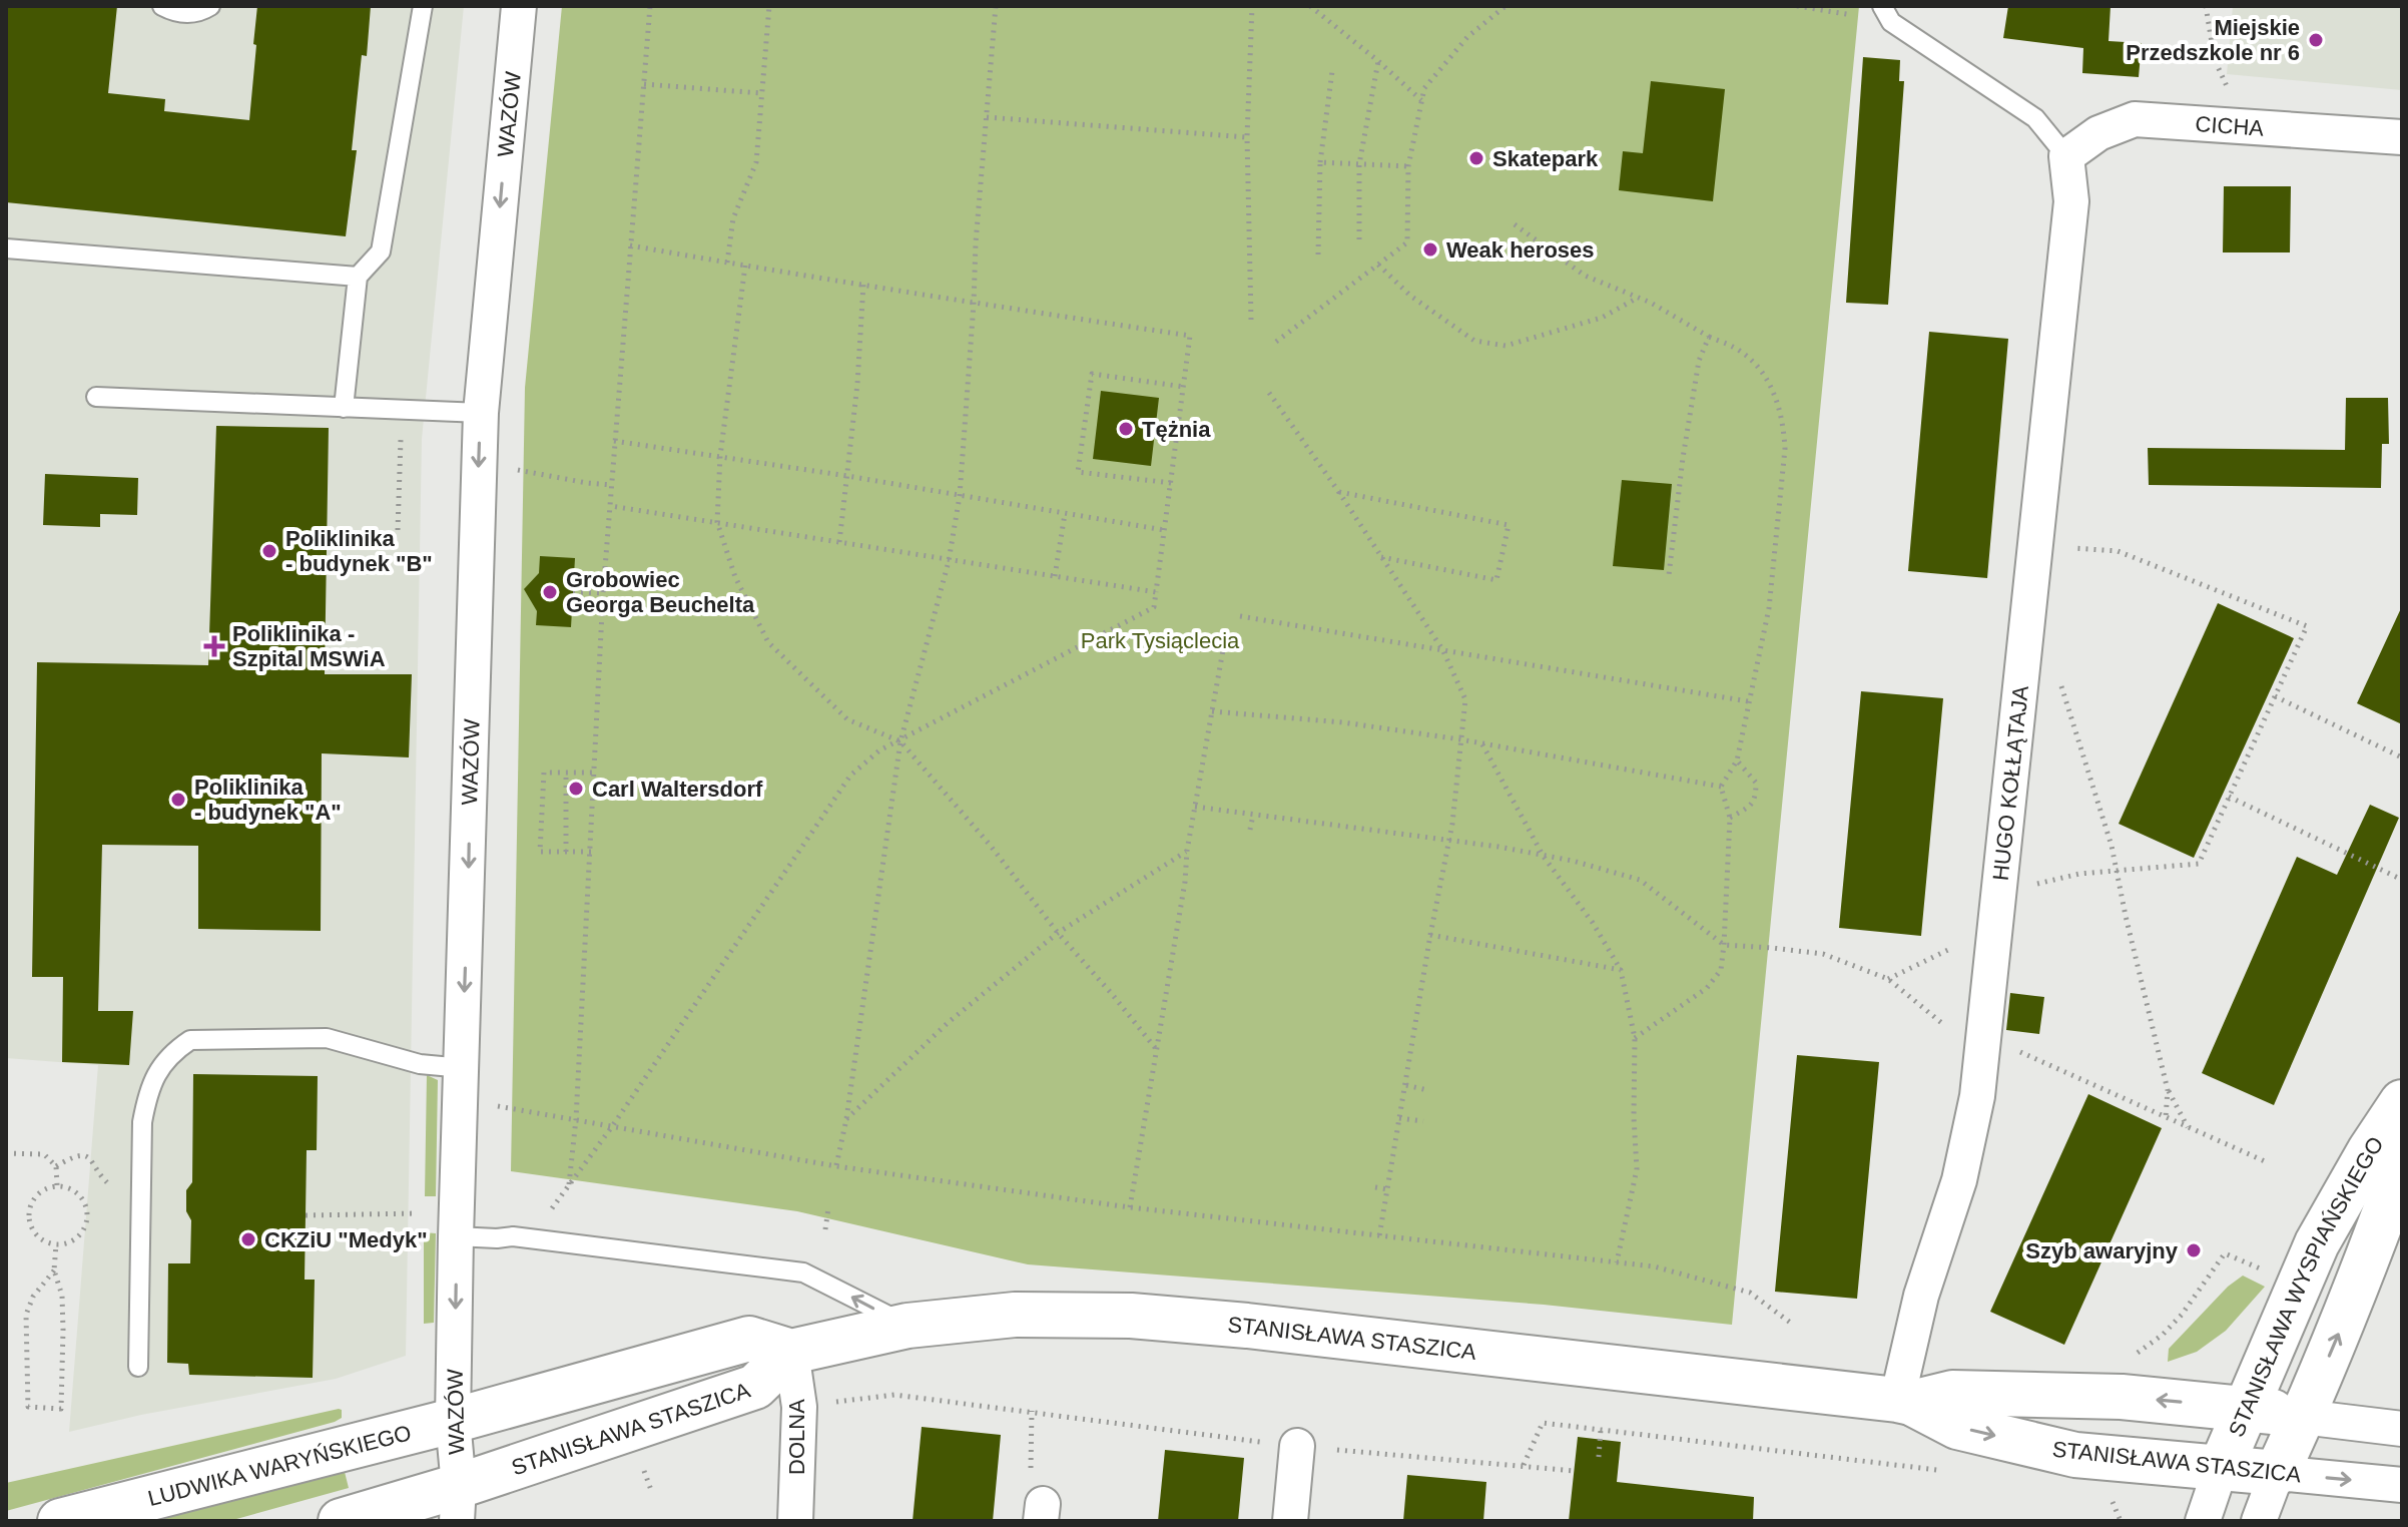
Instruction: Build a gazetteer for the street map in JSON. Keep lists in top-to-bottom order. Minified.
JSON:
{"streets":{"street":["WAZÓW","CICHA","HUGO KOŁŁĄTAJA","STANISŁAWA WYSPIAŃSKIEGO","STANISŁAWA STASZICA","DOLNA","LUDWIKA WARYŃSKIEGO"]},"crossings":[["WAZÓW","STANISŁAWA STASZICA"],["WAZÓW","LUDWIKA WARYŃSKIEGO"],["CICHA","HUGO KOŁŁĄTAJA"],["HUGO KOŁŁĄTAJA","STANISŁAWA STASZICA"],["STANISŁAWA WYSPIAŃSKIEGO","STANISŁAWA STASZICA"],["STANISŁAWA STASZICA","DOLNA"],["STANISŁAWA STASZICA","LUDWIKA WARYŃSKIEGO"]],"one_way":["WAZÓW"],"parks":["Park Tysiąclecia"],"places":{"other":["Miejskie Przedszkole nr 6","Skatepark","Weak heroses","Tężnia","Poliklinika - budynek \"B\"","Grobowiec Georga Beuchelta","Carl Waltersdorf","Poliklinika - budynek \"A\"","CKZiU \"Medyk\"","Szyb awaryjny"],"health":["Poliklinika - Szpital MSWiA"]}}
